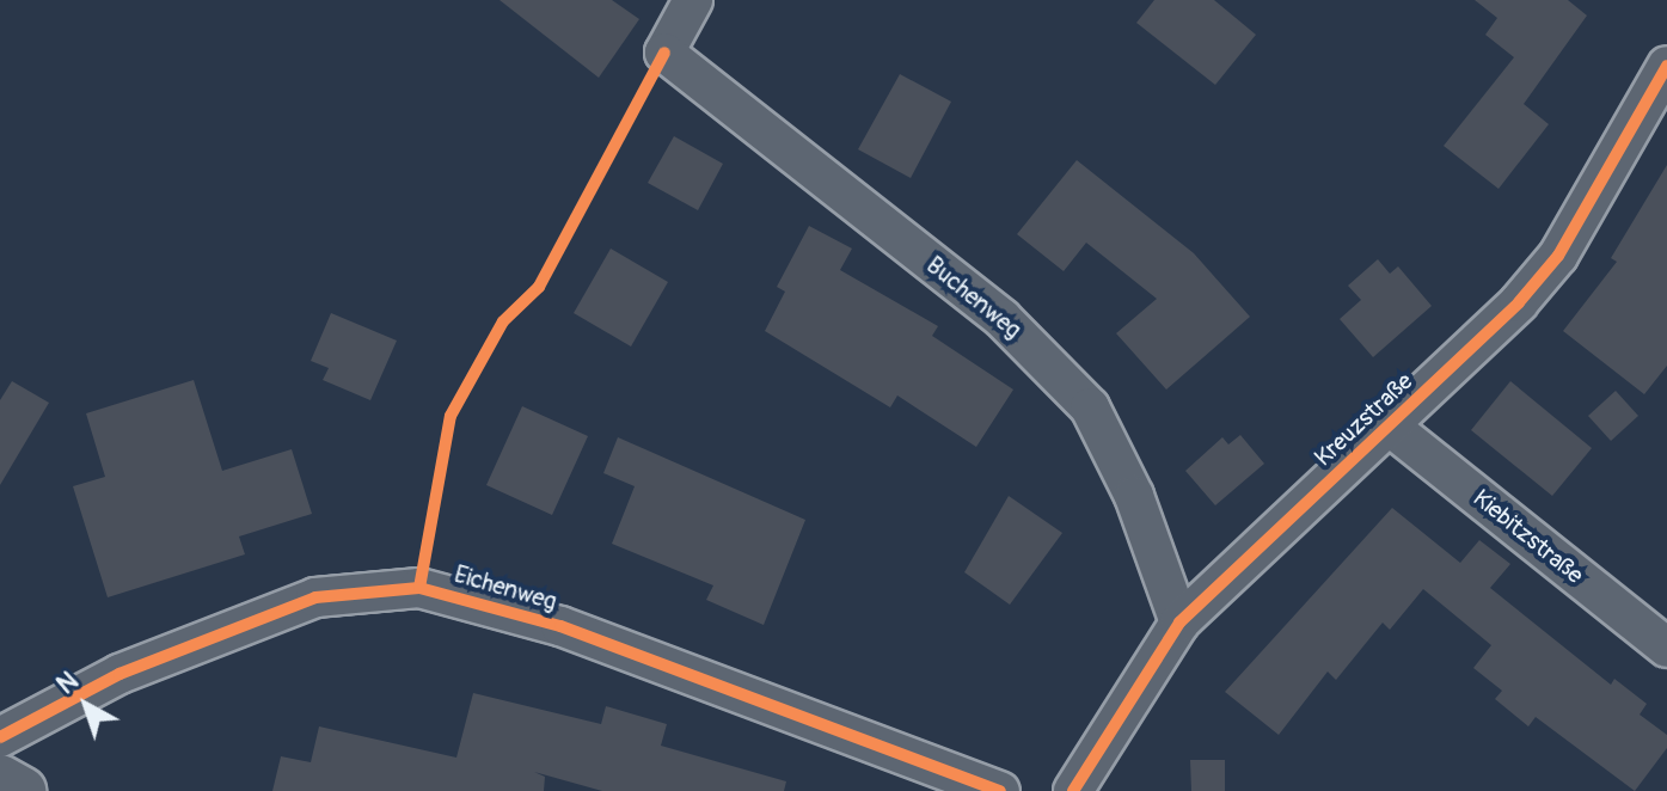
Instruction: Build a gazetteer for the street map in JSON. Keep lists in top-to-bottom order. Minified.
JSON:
{"streets":{"street":["Buchenweg","Kreuzstraße","Kiebitzstraße","Eichenweg"]},"crossings":[["Buchenweg","Kreuzstraße"],["Kreuzstraße","Kiebitzstraße"]],"north":"top left"}
